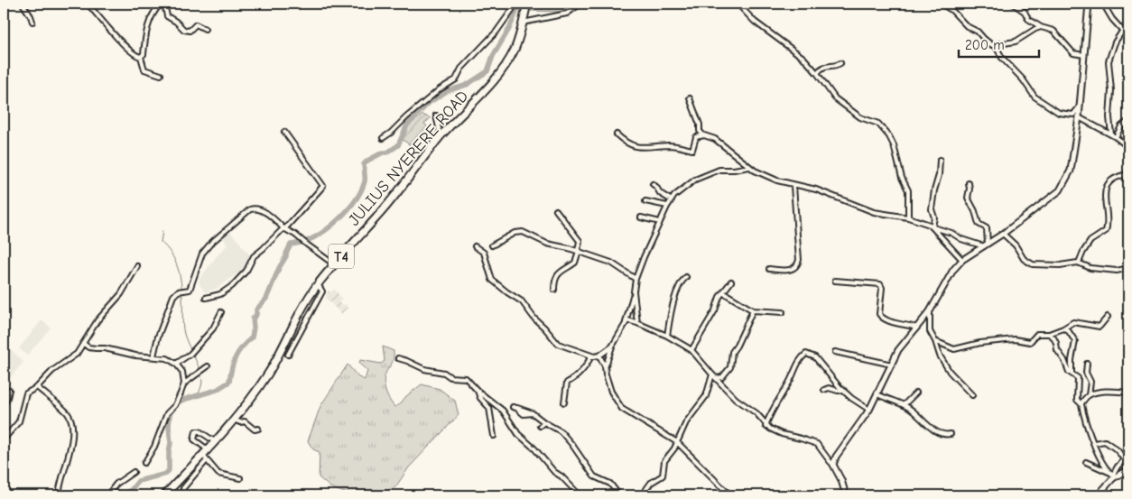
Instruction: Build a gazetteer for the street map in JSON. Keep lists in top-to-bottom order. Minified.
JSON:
{"streets":{"highway":["JULIUS NYERERE ROAD","T4"]},"scale_bar":"200 m"}
